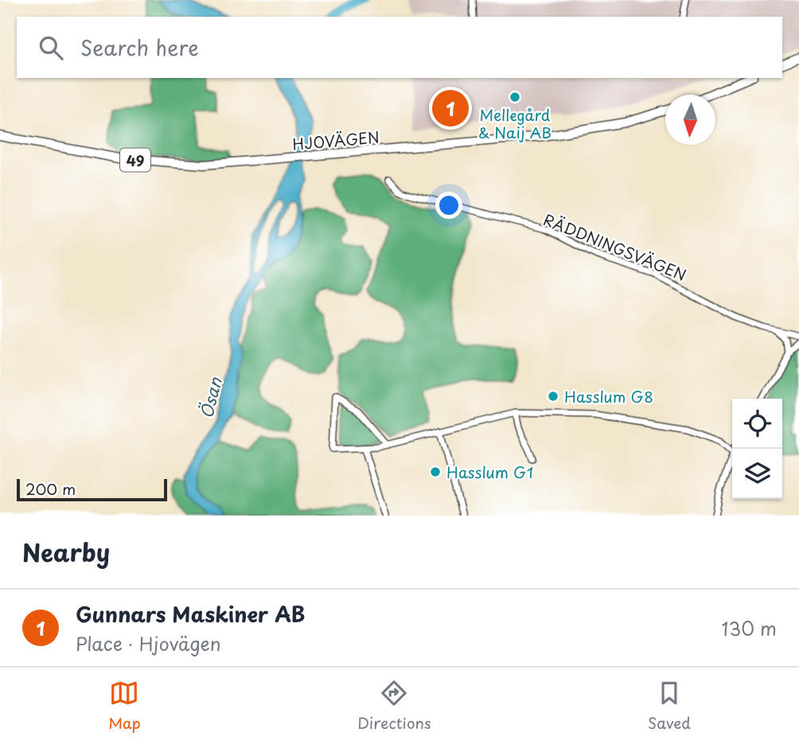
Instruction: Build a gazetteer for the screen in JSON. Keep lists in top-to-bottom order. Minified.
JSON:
{"streets":{"main road":["HJOVÄGEN","49"],"street":["RÄDDNINGSVÄGEN"]},"water":["Ösan"],"places":["Mellegård & Naij AB","Hasslum G8","Hasslum G1"],"scale_bar":"200 m","north":"bottom","page":{"search":"Search here","pins":"1","scale":"200 m","heading":"Nearby","list":[{"mark":"1","name":"Gunnars Maskiner AB","note":"Place · Hjovägen","value":"130 m"}],"nav":["Map","Directions","Saved"]}}
